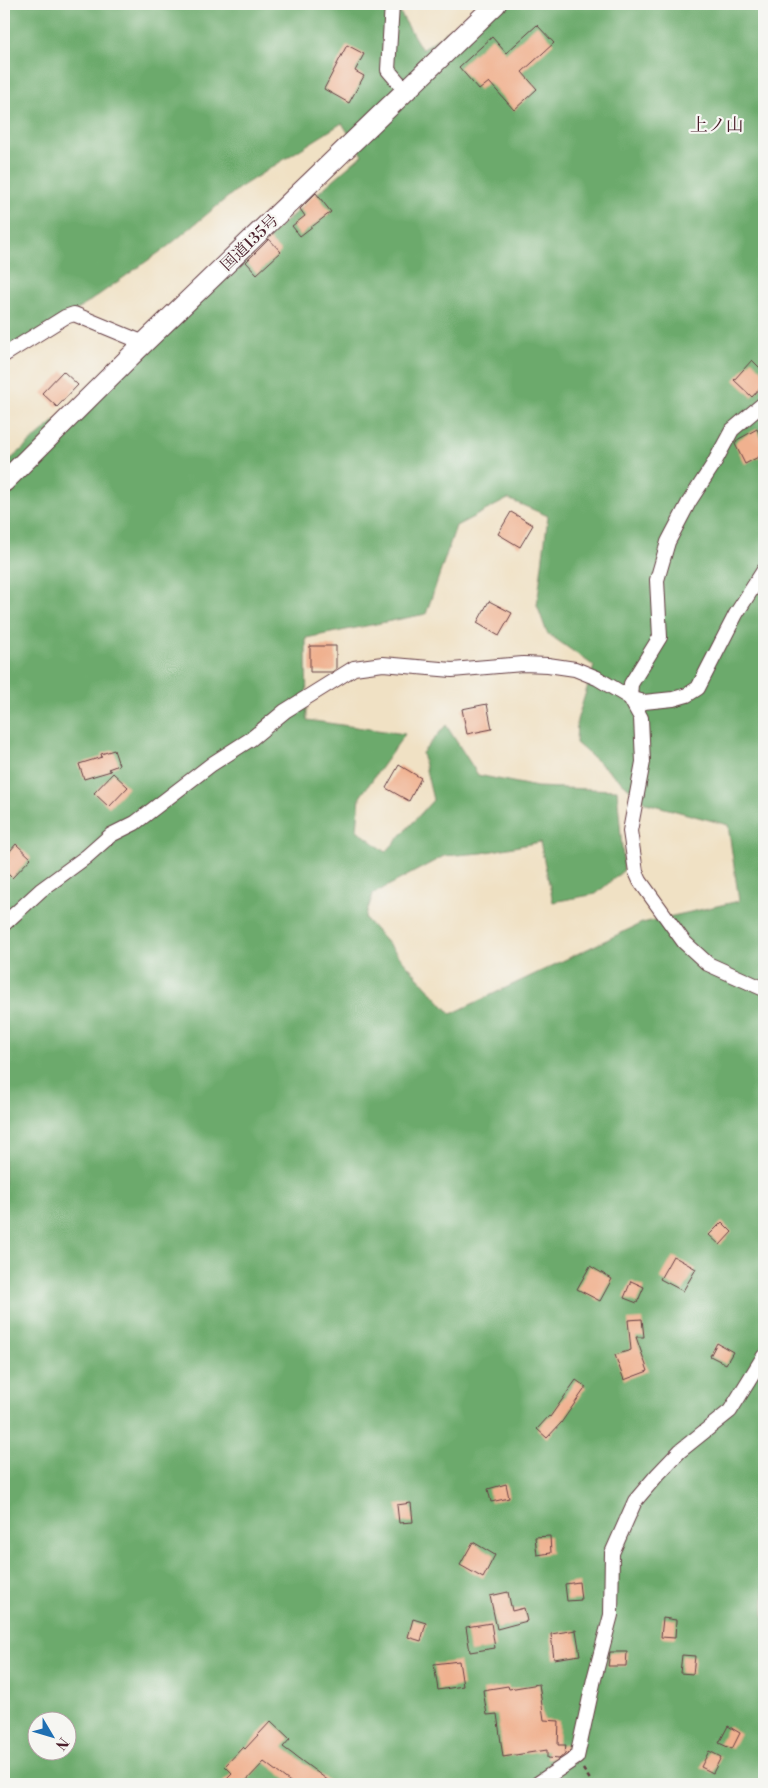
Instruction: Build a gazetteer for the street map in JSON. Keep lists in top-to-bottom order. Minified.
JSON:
{"streets":{"highway":["国道135号"]},"districts":["上ノ山"],"north":"bottom right"}
